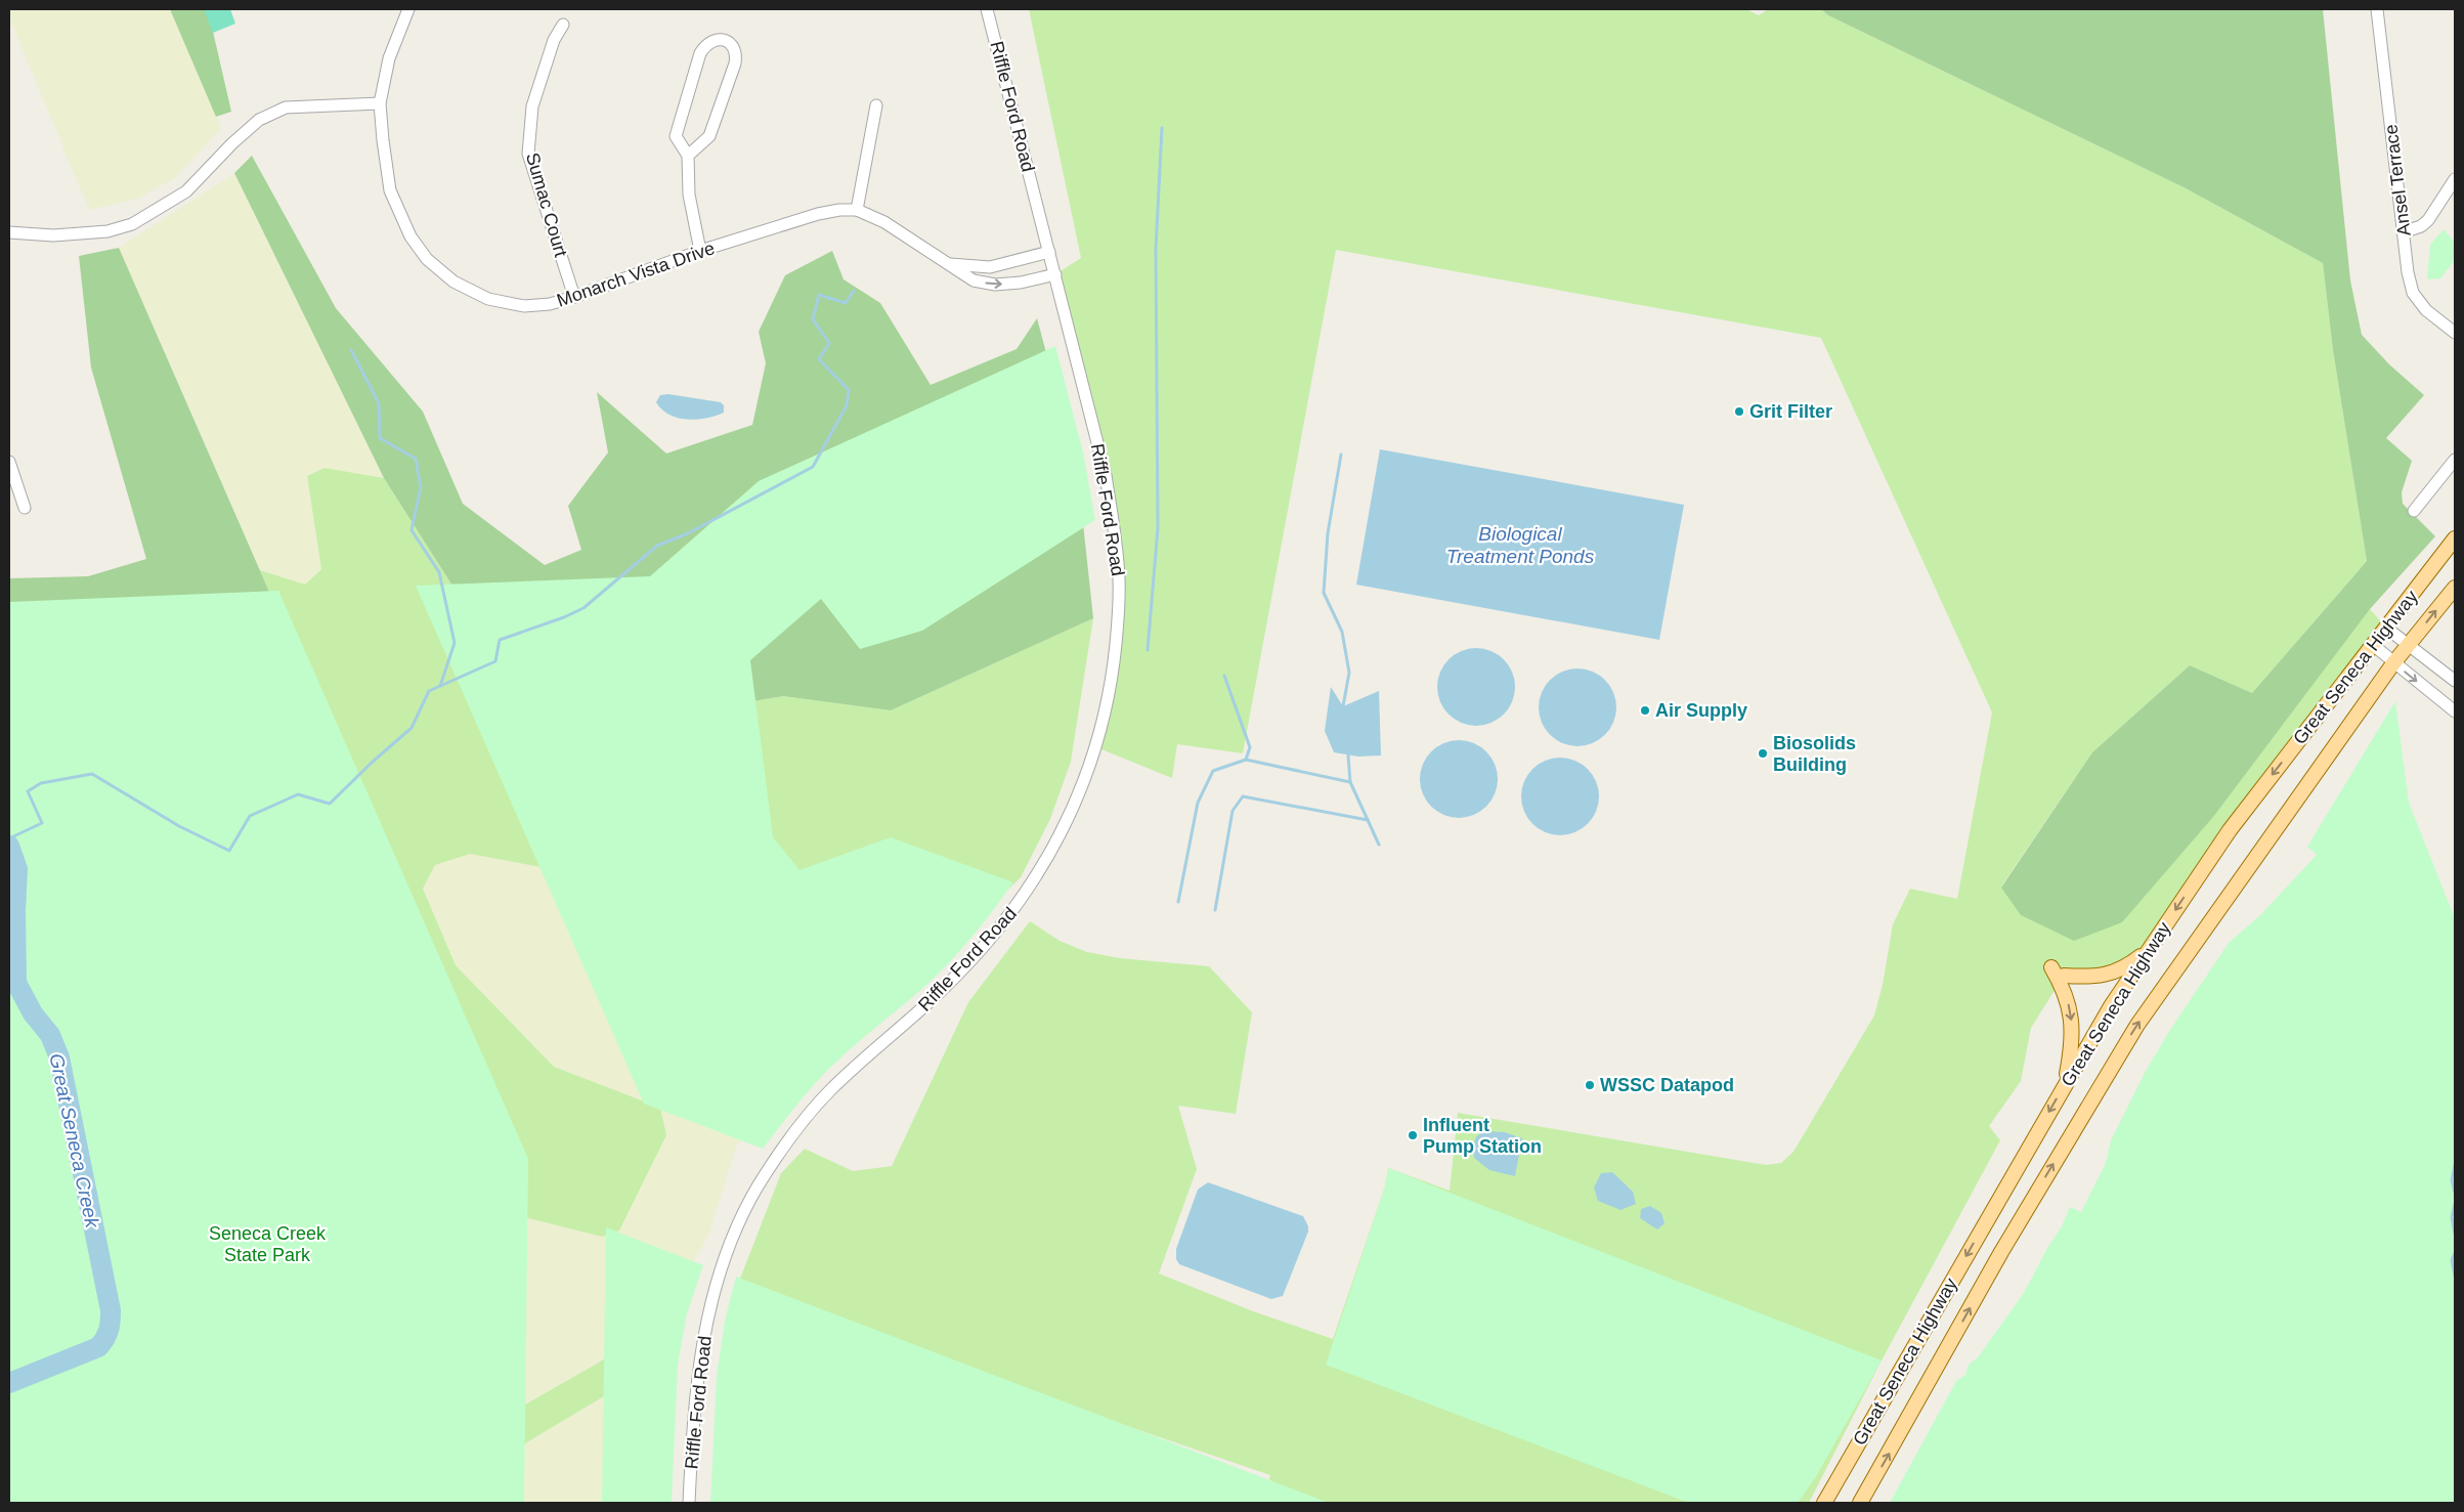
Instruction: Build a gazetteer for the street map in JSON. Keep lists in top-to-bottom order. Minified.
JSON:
{"streets":{"main road":["Great Seneca Highway"],"street":["Riffle Ford Road","Ansel Terrace","Sumac Court","Monarch Vista Drive"]},"crossings":[["Riffle Ford Road","Monarch Vista Drive"],["Sumac Court","Monarch Vista Drive"]],"water":["Biological Treatment Ponds","Great Seneca Creek"],"parks":["Seneca Creek State Park"],"places":["Grit Filter","Air Supply","Biosolids Building","WSSC Datapod","Influent Pump Station"]}
